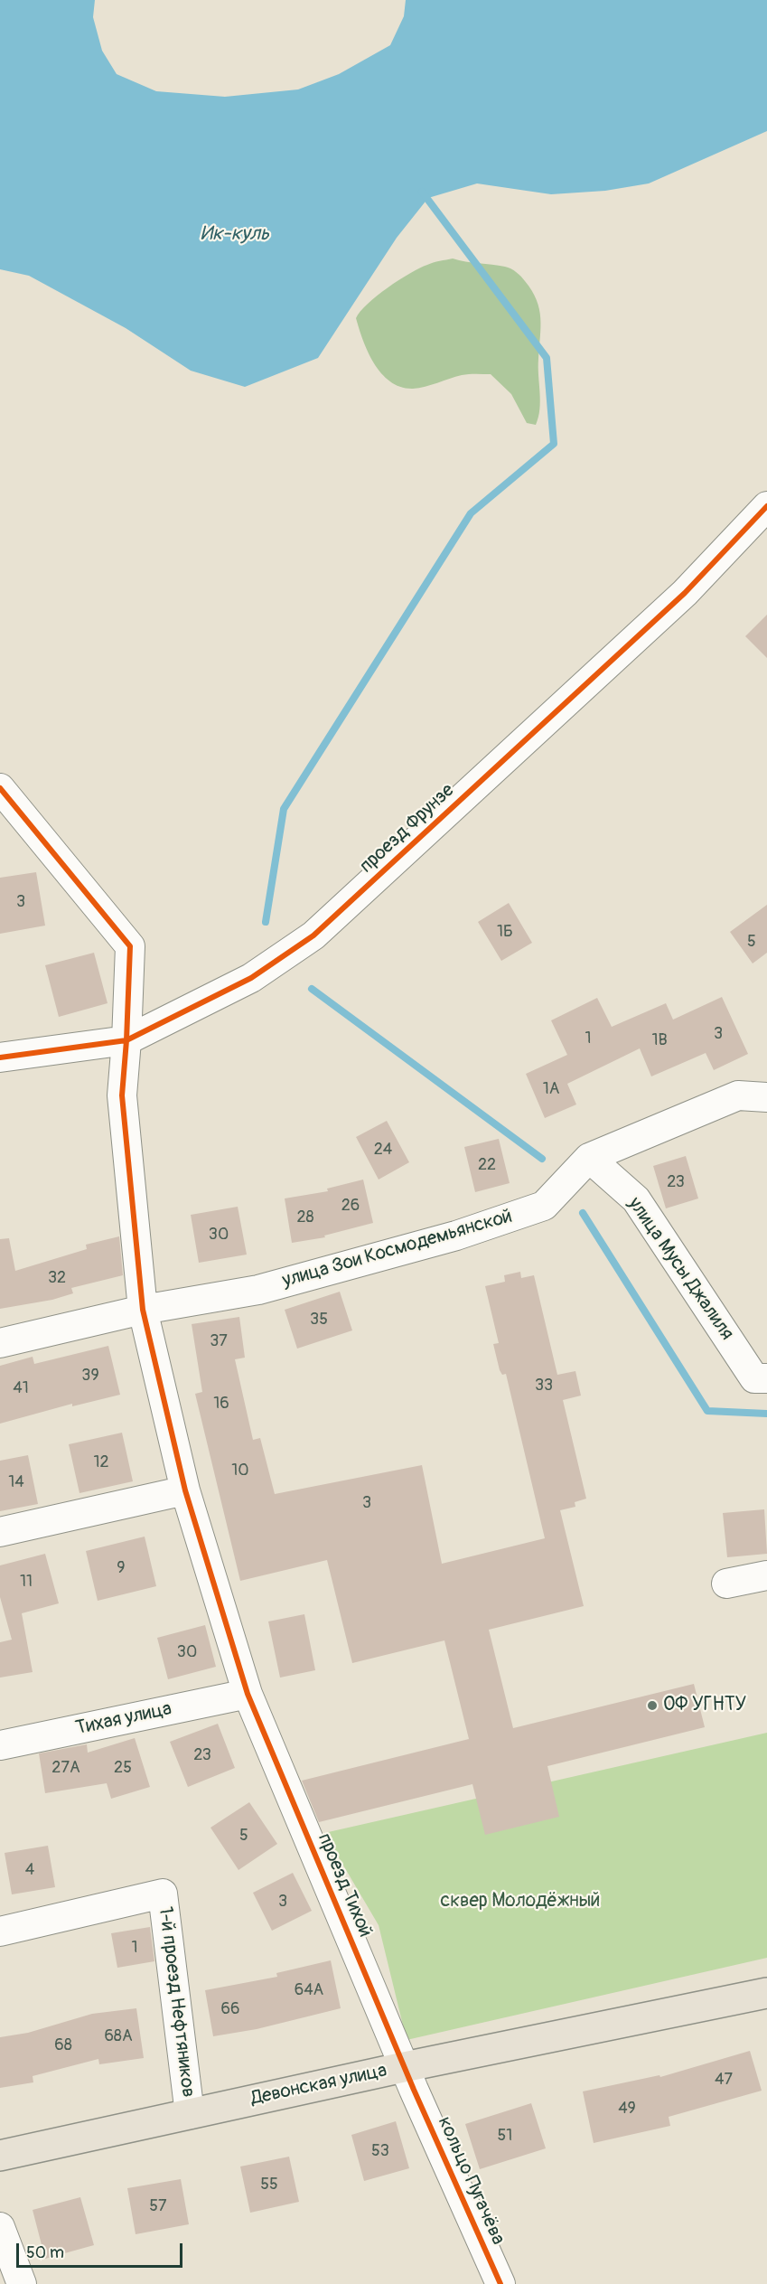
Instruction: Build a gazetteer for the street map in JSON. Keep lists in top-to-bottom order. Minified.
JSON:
{"streets":{"main road":["Девонская улица"],"street":["проезд Фрунзе","улица Зои Космодемьянской","улица Мусы Джалиля","Тихая улица","проезд Тихой","1-й проезд Нефтяников","кольцо Пугачёва"]},"crossings":[["проезд Фрунзе","проезд Тихой"],["улица Зои Космодемьянской","улица Мусы Джалиля"],["улица Зои Космодемьянской","проезд Тихой"],["Тихая улица","проезд Тихой"],["проезд Тихой","Девонская улица"],["проезд Тихой","кольцо Пугачёва"],["1-й проезд Нефтяников","Девонская улица"],["Девонская улица","кольцо Пугачёва"]],"water":["Ик-куль"],"parks":["сквер Молодёжный"],"places":["ОФ УГНТУ"],"house_numbers":["3","1Б","5","3","1","1В","1А","24","22","23","26","28","30","32","35","37","39","33","41","16","12","10","14","3","9","11","30","23","27А","25","5","4","3","1","64А","66","68А","68","47","49","51","53","55","57"],"scale_bar":"50 m"}
